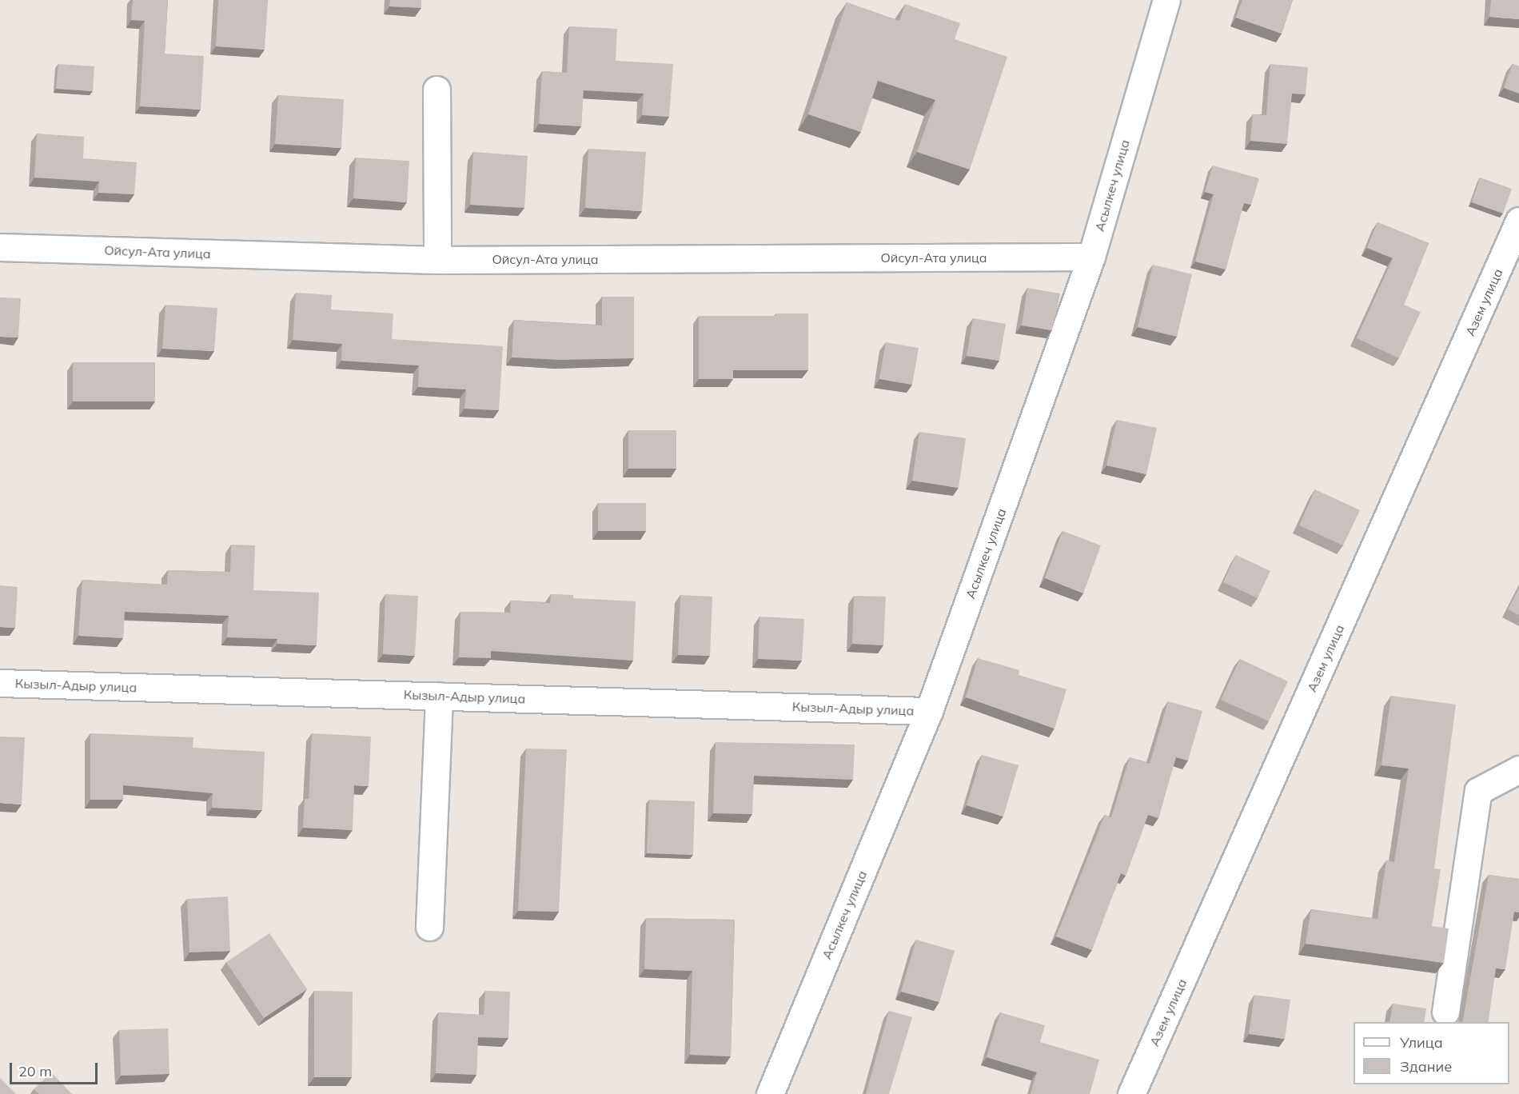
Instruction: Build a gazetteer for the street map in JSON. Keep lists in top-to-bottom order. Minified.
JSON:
{"streets":{"street":["Асылкеч улица","Ойсул-Ата улица","Азем улица","Кызыл-Адыр улица"]},"crossings":[["Асылкеч улица","Ойсул-Ата улица"],["Асылкеч улица","Кызыл-Адыр улица"]],"legend":["Улица","Здание"],"scale_bar":"20 m"}
